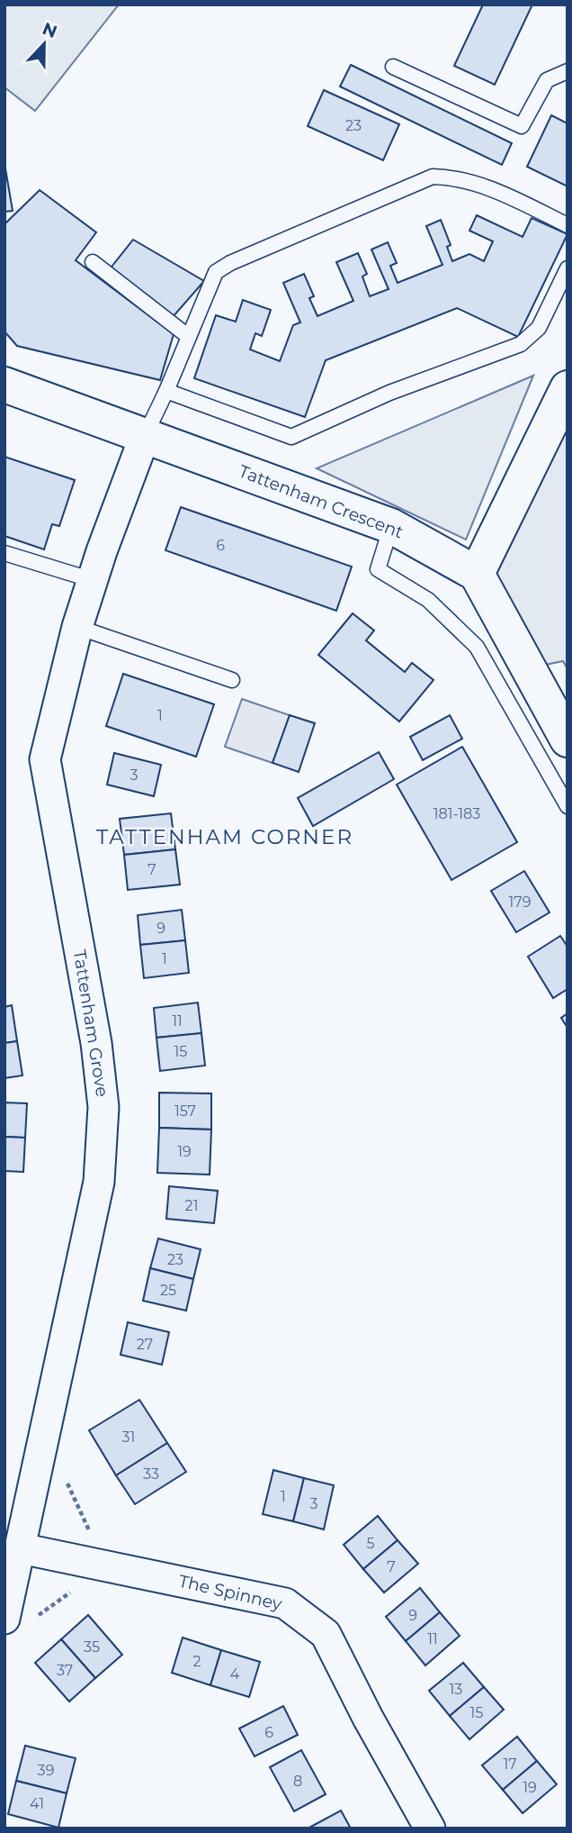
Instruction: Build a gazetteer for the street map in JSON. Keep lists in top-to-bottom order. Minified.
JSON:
{"streets":{"main road":["Tattenham Crescent"],"street":["Tattenham Grove","The Spinney"]},"crossings":[["Tattenham Crescent","Tattenham Grove"],["Tattenham Grove","The Spinney"]],"districts":["TATTENHAM CORNER"],"house_numbers":["23","6","1","3","181-183","7","179","9","1","11","15","157","19","21","23","25","27","31","33","1","3","5","7","9","11","35","2","37","4","13","15","6","17","39","8","19","41"],"north":"top"}
